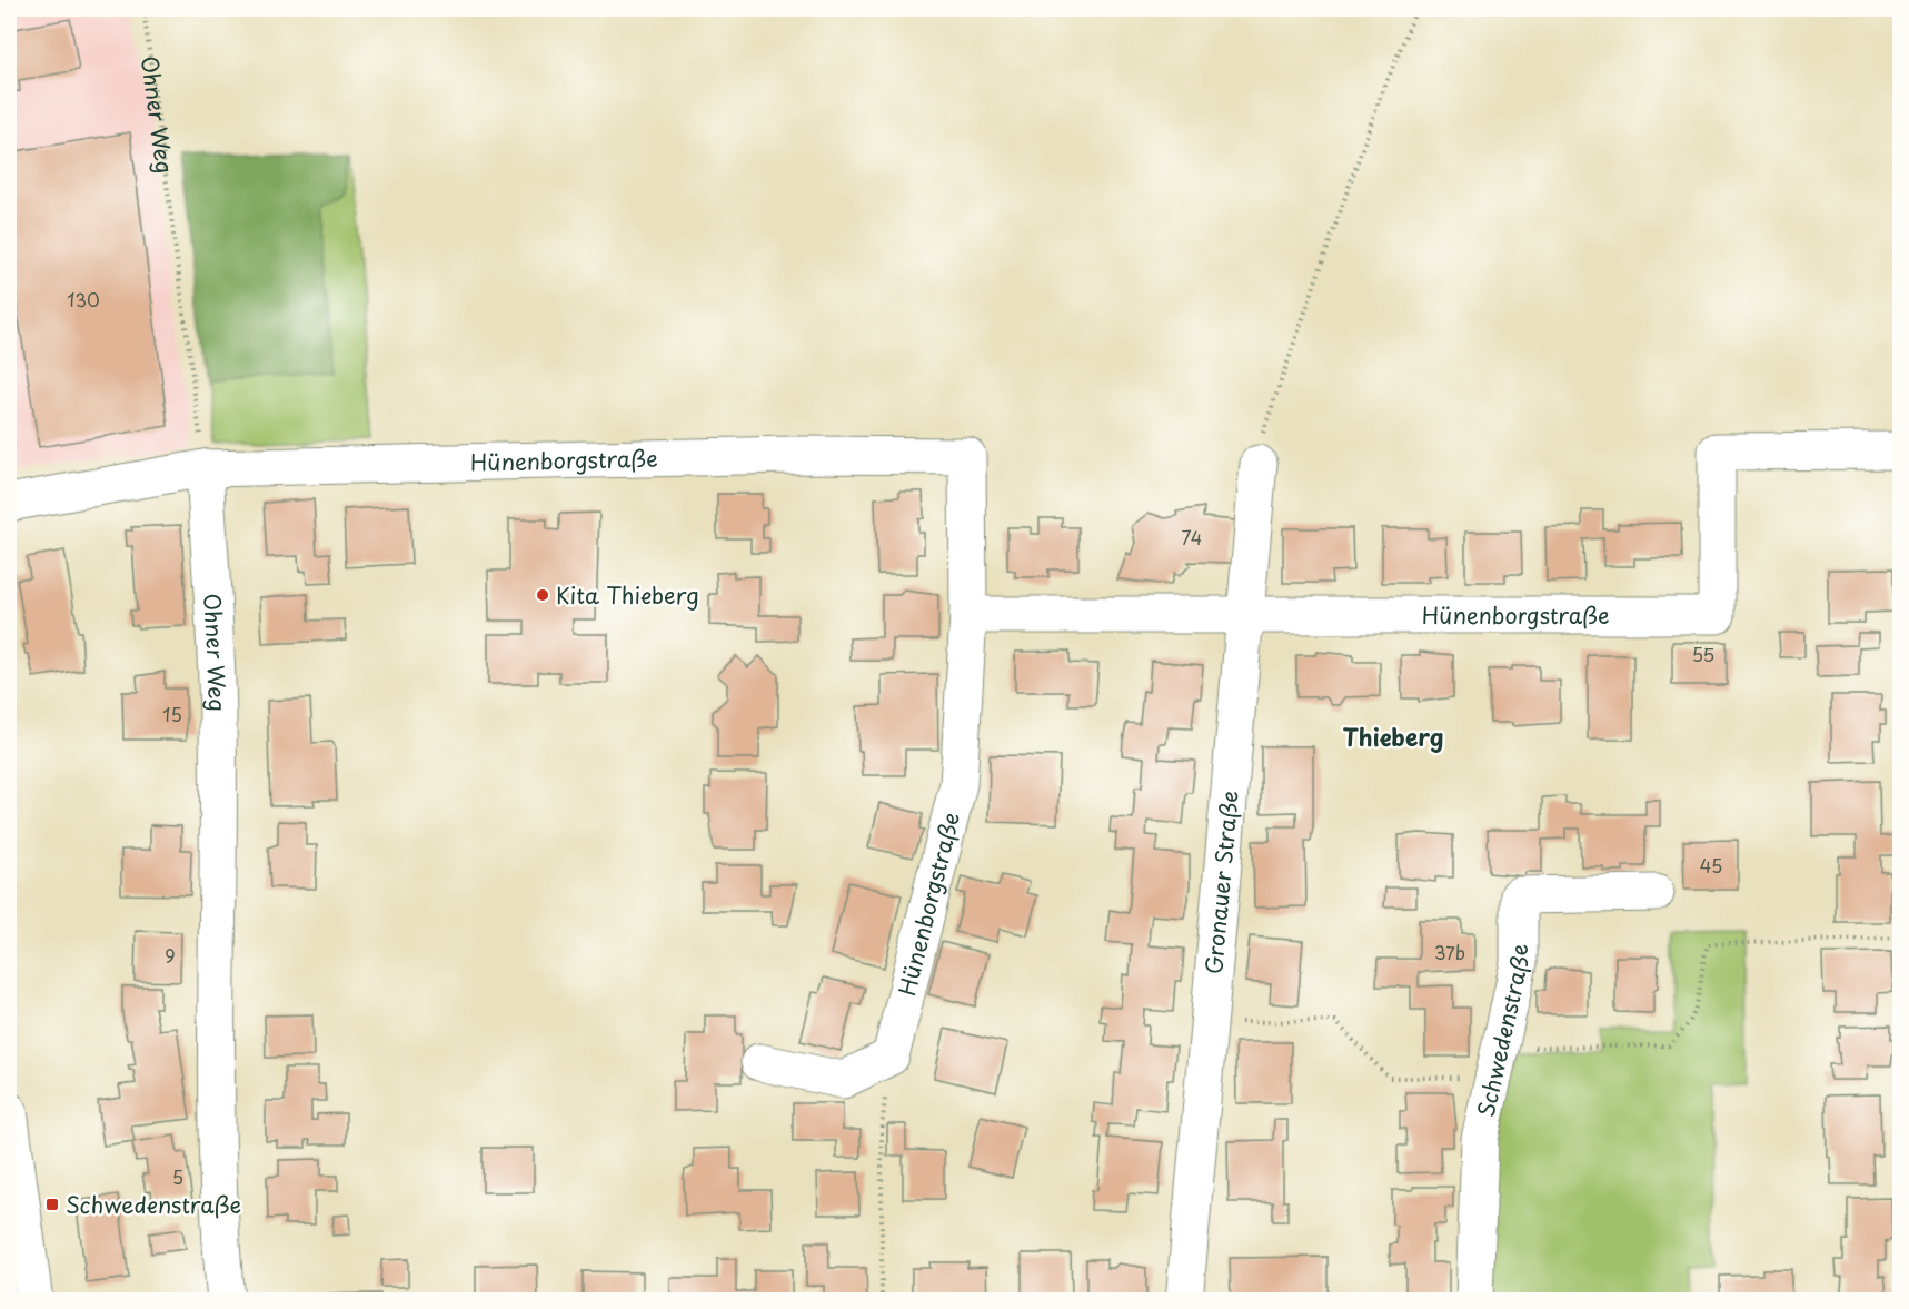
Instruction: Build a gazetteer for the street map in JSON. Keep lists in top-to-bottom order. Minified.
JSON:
{"streets":{"street":["Ohner Weg","Hünenborgstraße","Gronauer Straße","Schwedenstraße"]},"crossings":[["Ohner Weg","Hünenborgstraße"],["Hünenborgstraße","Gronauer Straße"]],"districts":["Thieberg"],"places":{"other":["Kita Thieberg"],"transit":["Schwedenstraße"]},"house_numbers":["130","74","55","15","45","37b","9","5"]}
